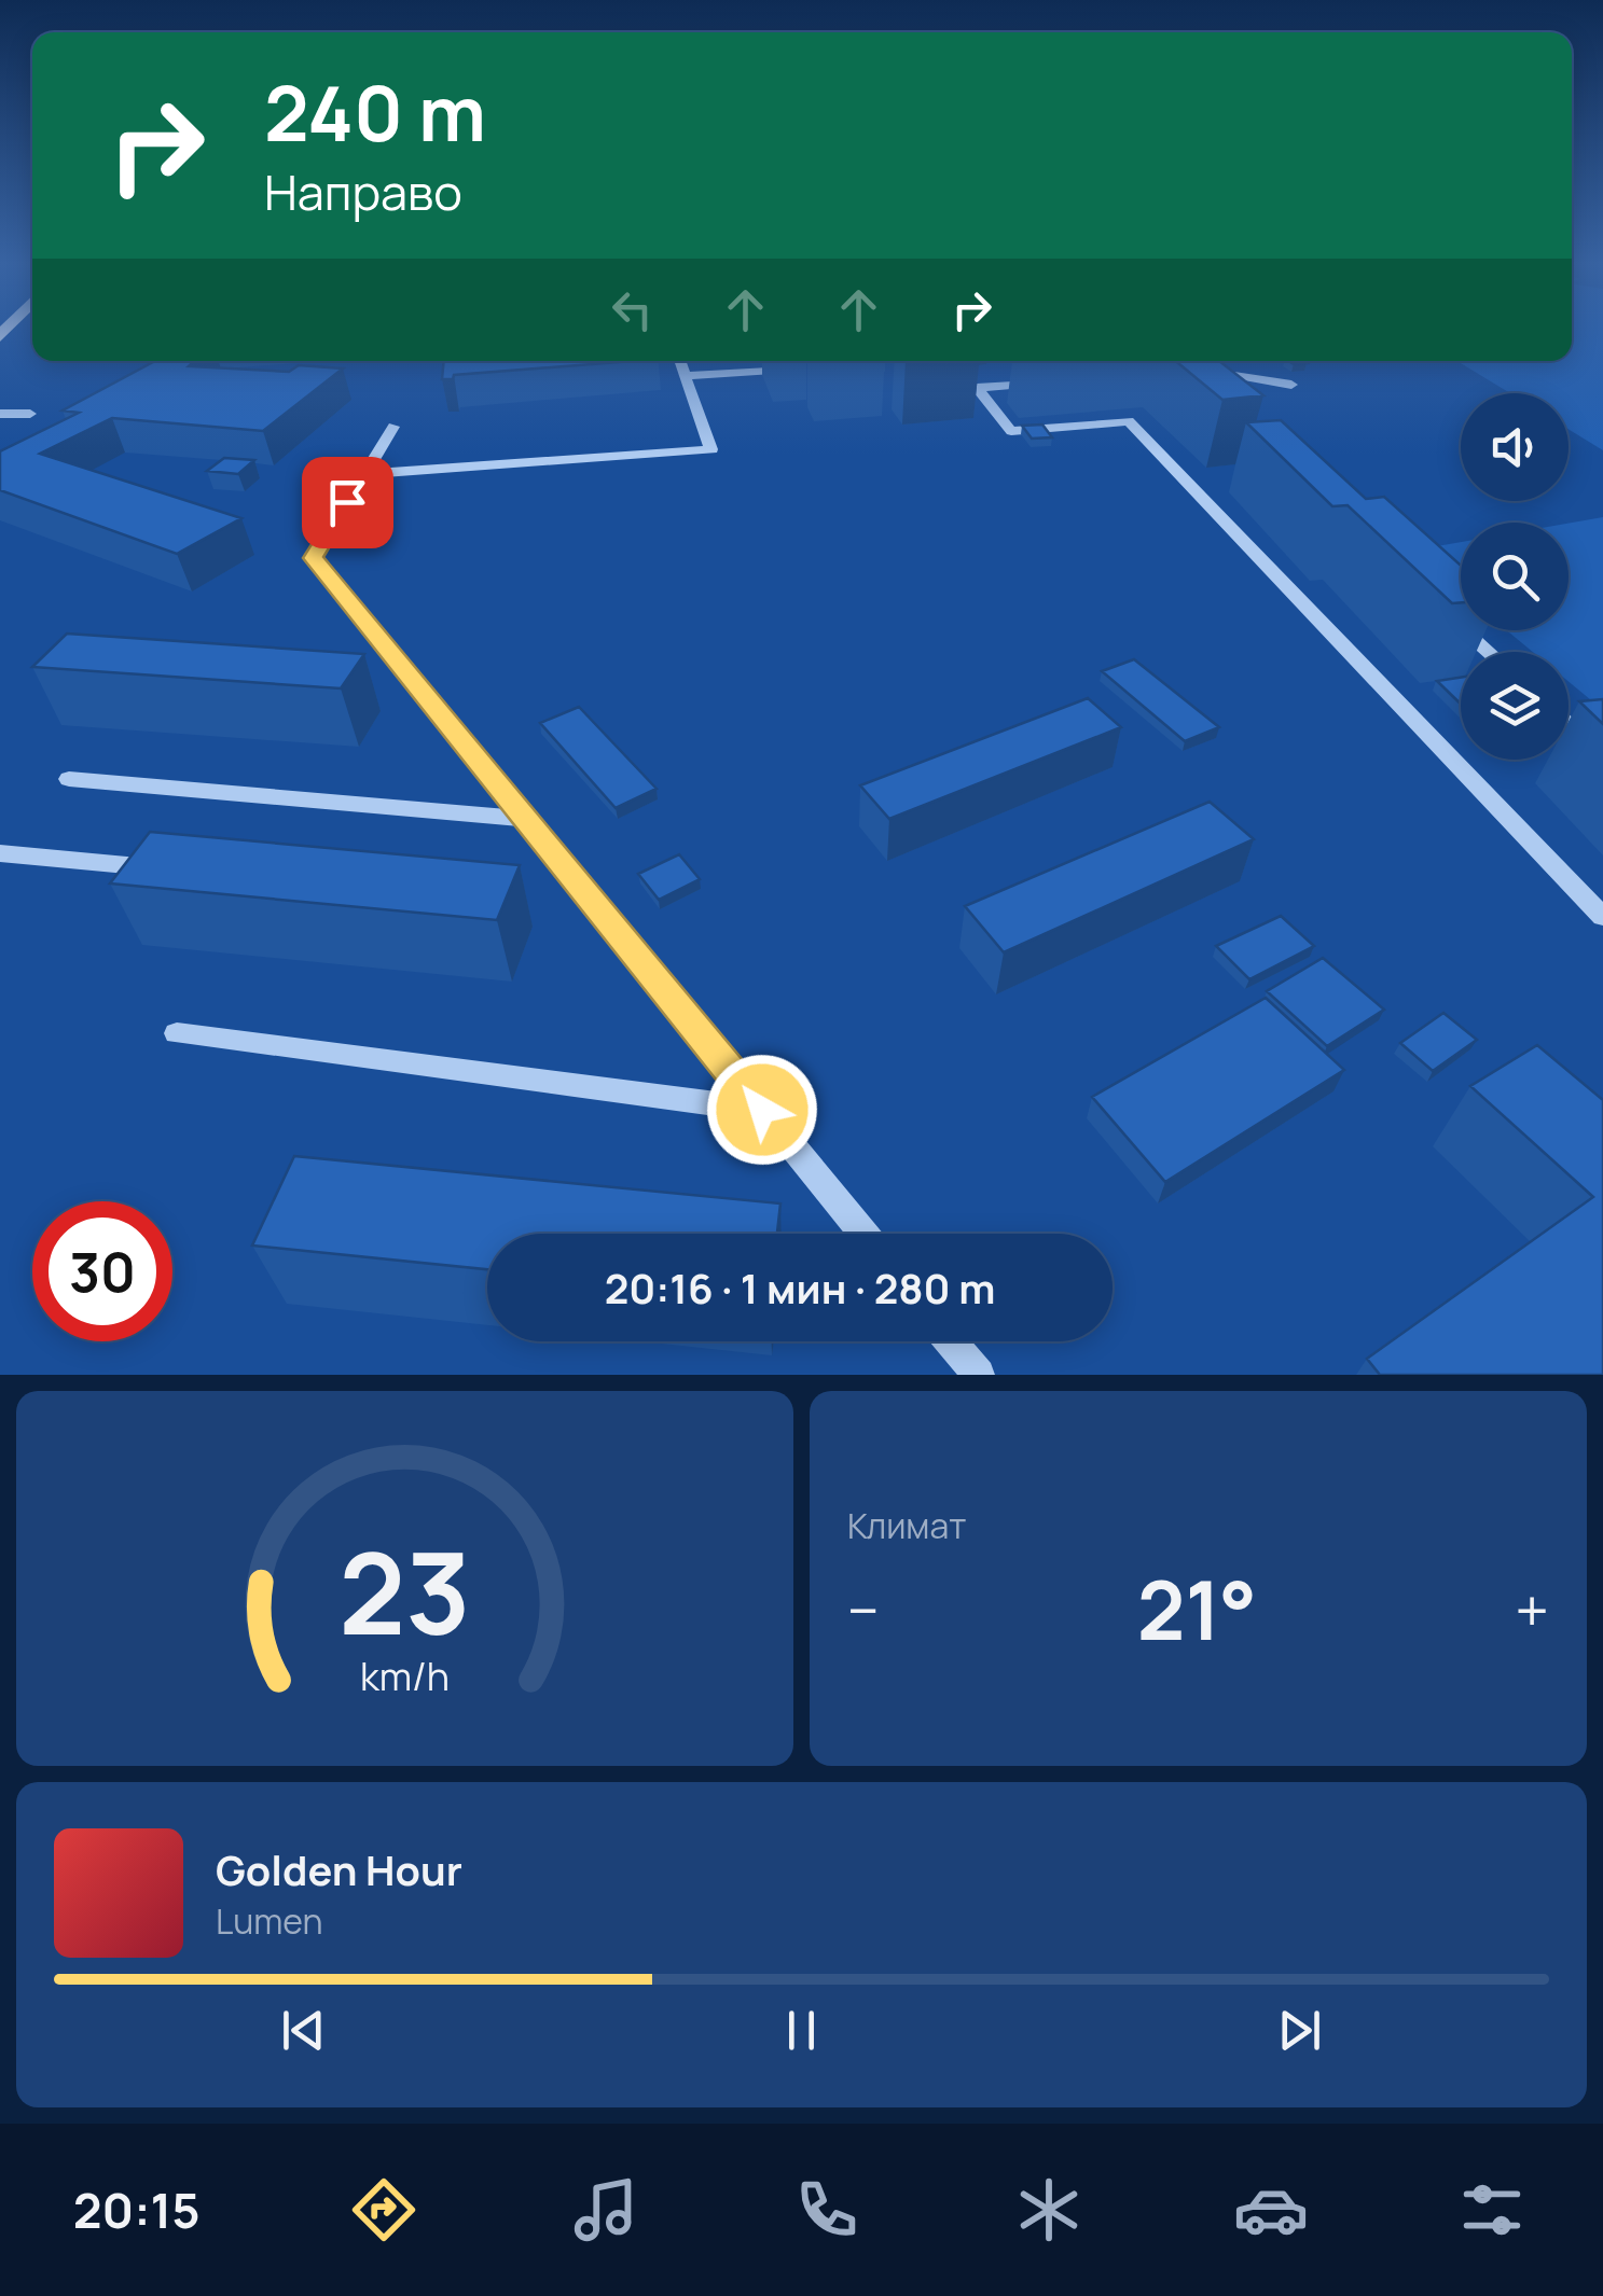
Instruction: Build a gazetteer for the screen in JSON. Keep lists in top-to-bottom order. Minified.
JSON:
{"page":{"turn":["240 m","Направо"],"limit":"30","trip":"20:16 · 1 мин · 280 m","tile":"Климат","heat":["−","21°","+"],"song":["Golden Hour","Lumen"],"tabs":"20:15","gauge":["23","km/h"]}}
